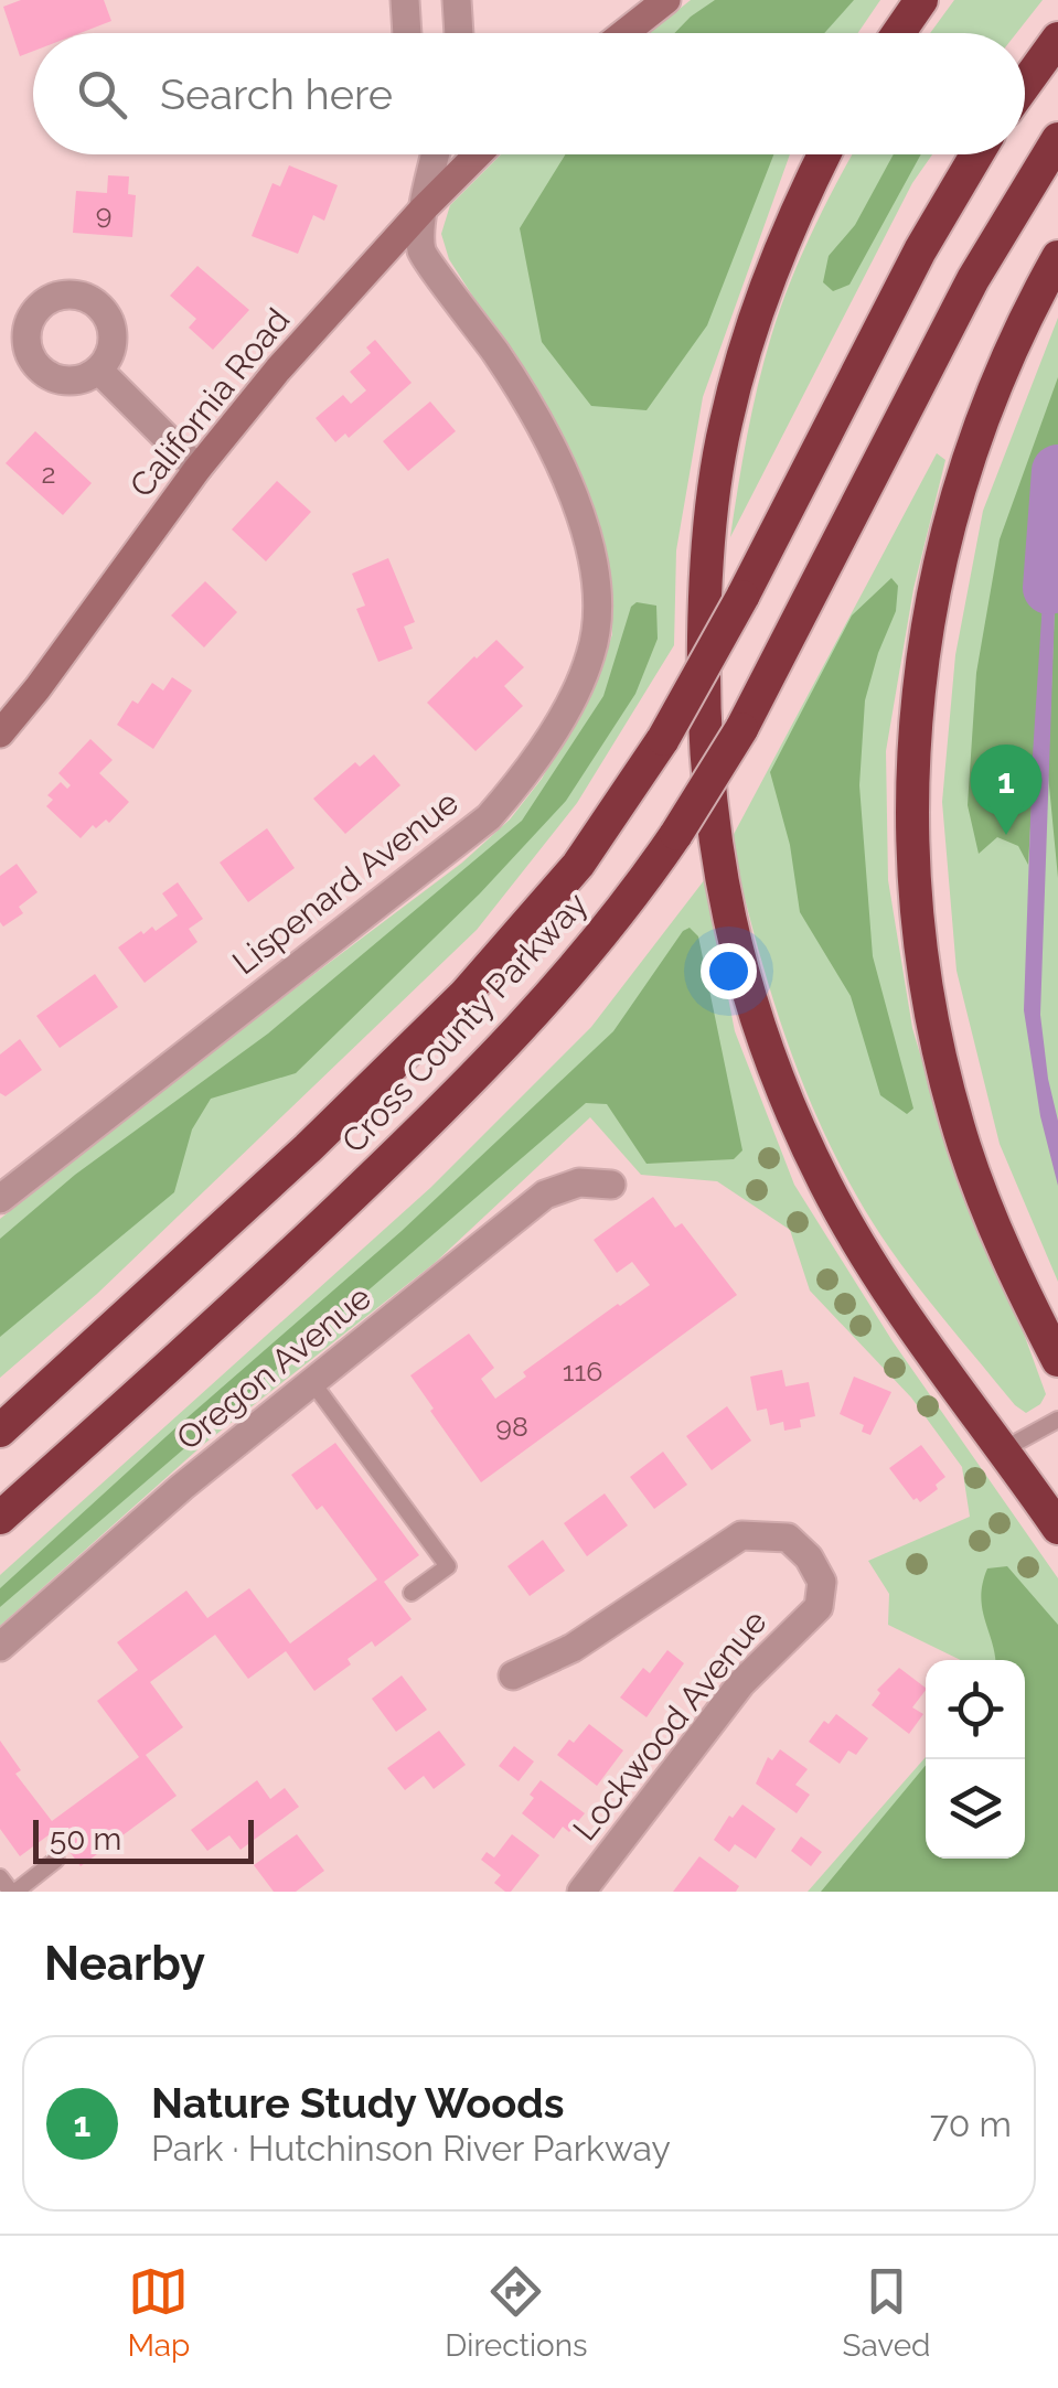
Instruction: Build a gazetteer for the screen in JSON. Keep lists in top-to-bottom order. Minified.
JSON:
{"streets":{"highway":["Cross County Parkway"],"main road":["California Road"],"street":["Lispenard Avenue","Oregon Avenue","Lockwood Avenue"]},"crossings":[["California Road","Lispenard Avenue"]],"house_numbers":["9","2","116","98"],"scale_bar":"50 m","page":{"search":"Search here","pins":"1","scale":"50 m","heading":"Nearby","list":[{"mark":"1","name":"Nature Study Woods","note":"Park · Hutchinson River Parkway","value":"70 m"}],"nav":["Map","Directions","Saved"]}}
